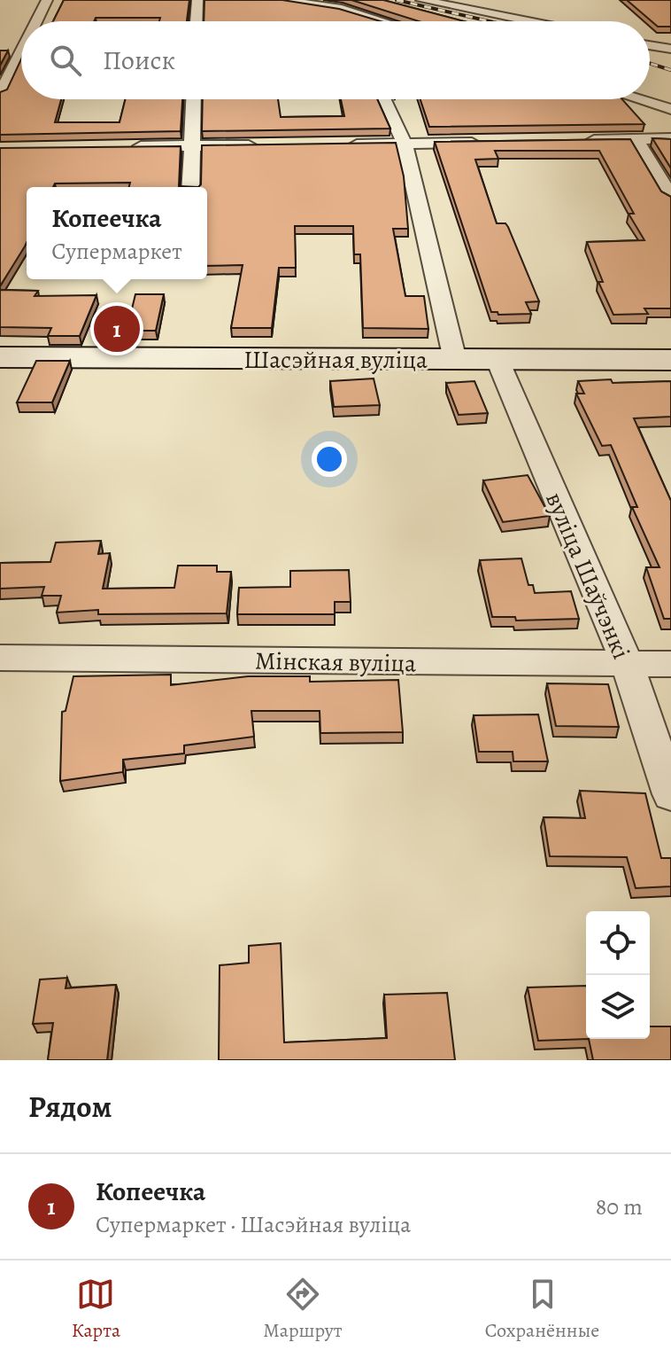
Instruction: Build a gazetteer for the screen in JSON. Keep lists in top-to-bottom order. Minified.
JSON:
{"streets":{"main road":["Шасэйная вуліца"],"street":["вуліца Шаўчэнкі","Мінская вуліца"]},"crossings":[["Шасэйная вуліца","вуліца Шаўчэнкі"],["вуліца Шаўчэнкі","Мінская вуліца"]],"page":{"search":"Поиск","popup":["Копеечка","Супермаркет"],"pins":"1","heading":"Рядом","list":[{"mark":"1","name":"Копеечка","note":"Супермаркет · Шасэйная вуліца","value":"80 m"}],"nav":["Карта","Маршрут","Сохранённые"]}}
